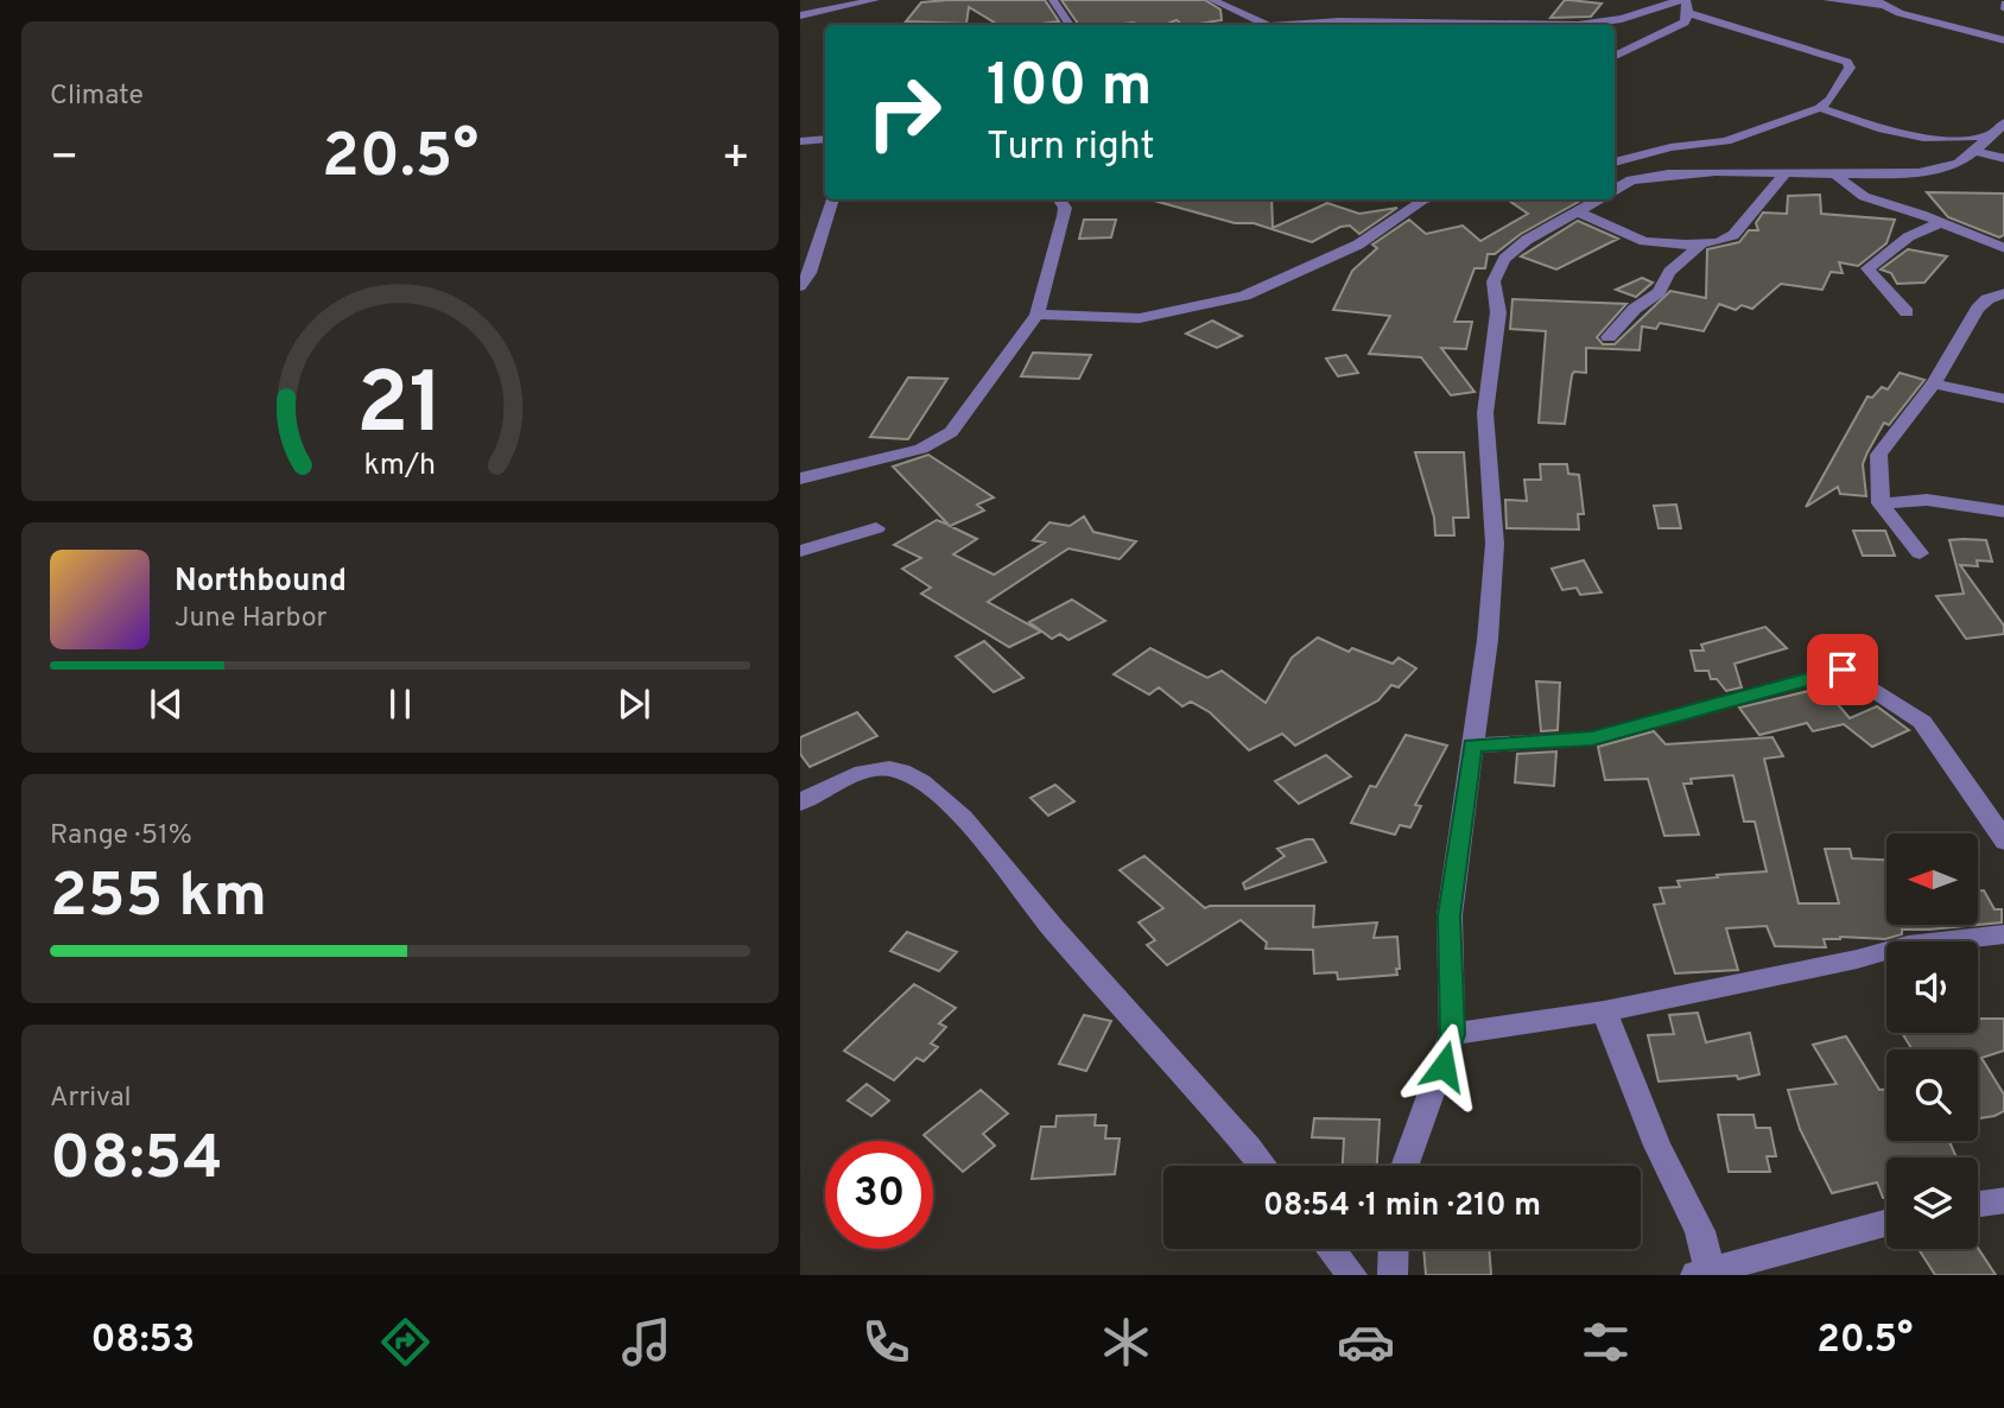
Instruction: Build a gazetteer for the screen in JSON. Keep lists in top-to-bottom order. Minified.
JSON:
{"north":"left","page":{"tile":["Climate",["Range · 51%","255 km"],["Arrival","08:54"]],"turn":["100 m","Turn right"],"heat":["−","20.5°","+"],"song":["Northbound","June Harbor"],"limit":"30","trip":"08:54 · 1 min · 210 m","tabs":["08:53","20.5°"],"gauge":["21","km/h"]}}
